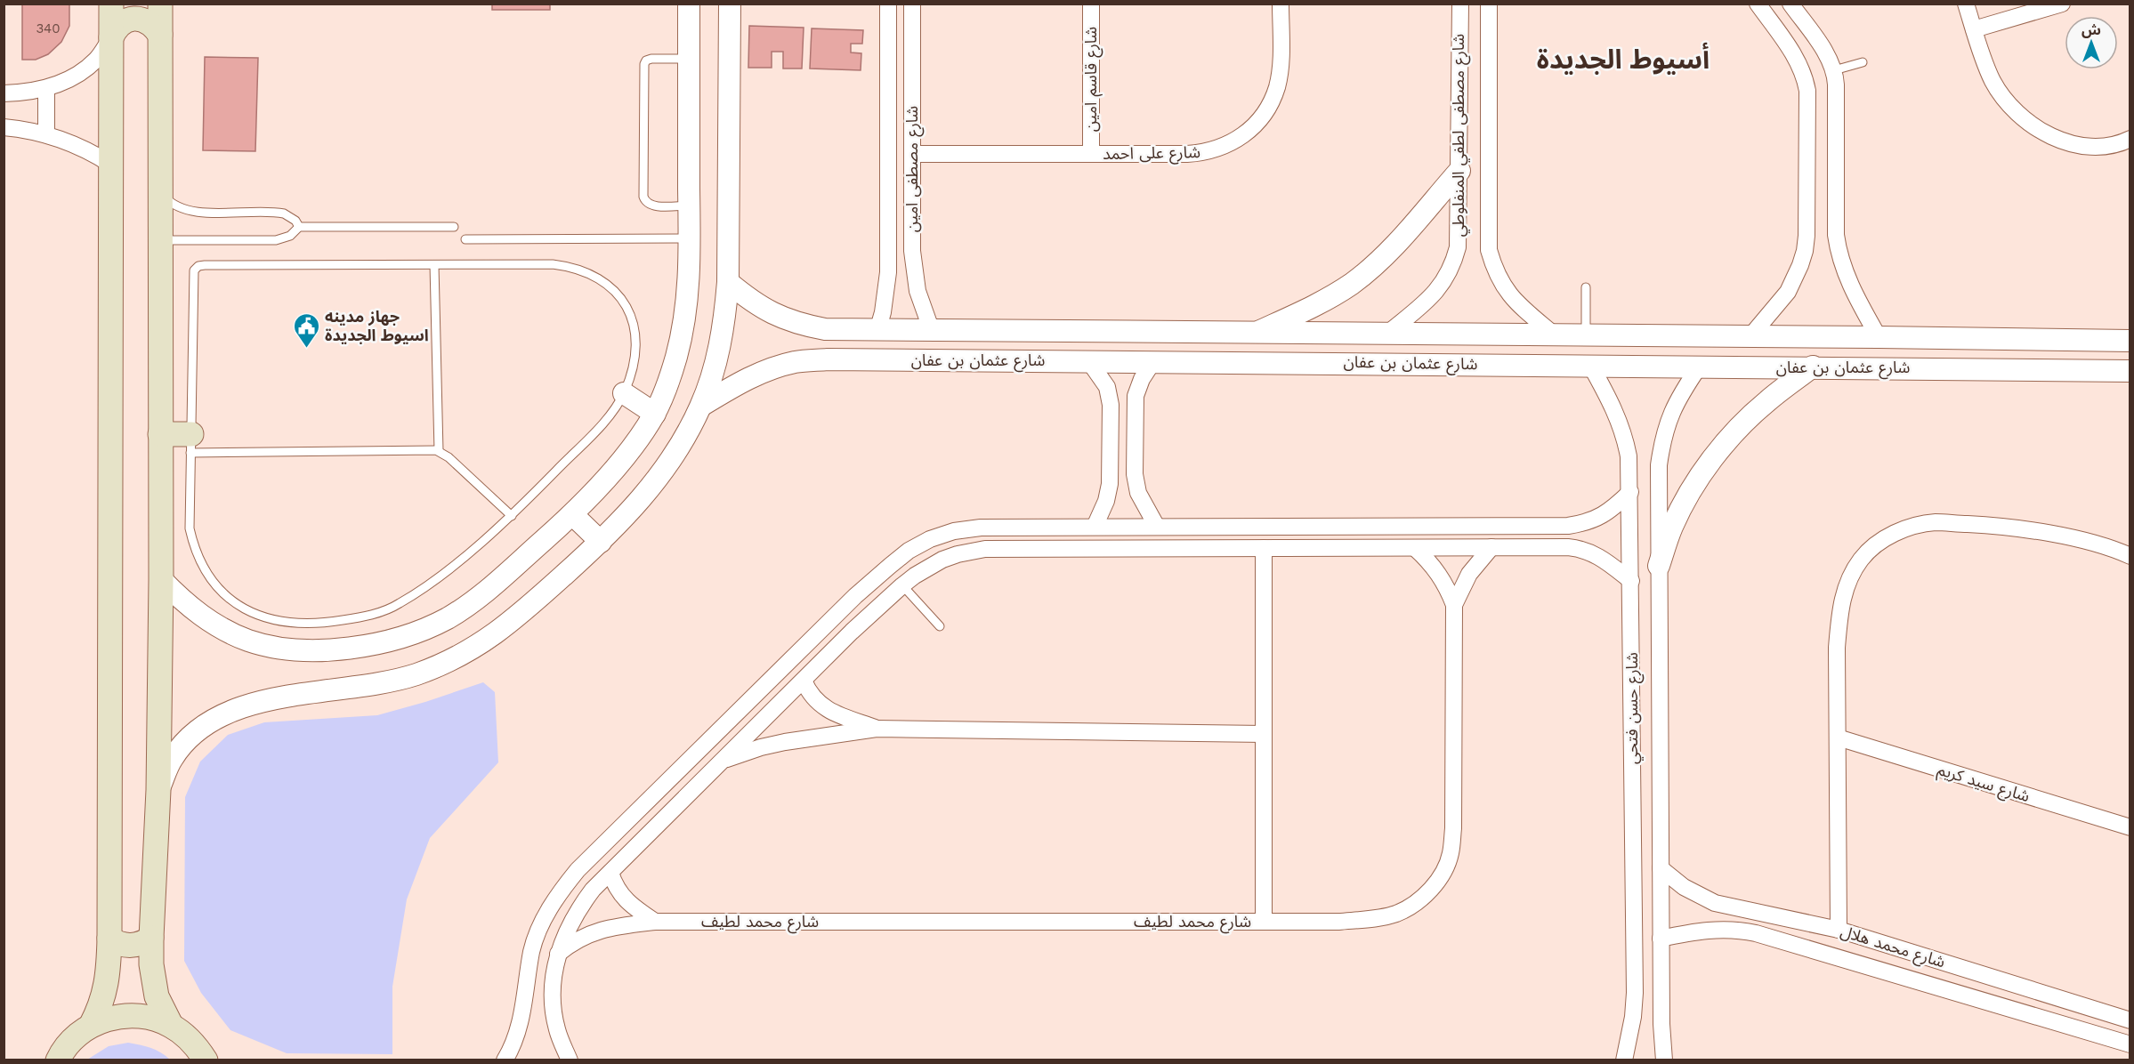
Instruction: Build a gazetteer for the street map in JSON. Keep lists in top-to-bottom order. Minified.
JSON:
{"streets":{"street":["شارع قاسم امين","شارع مصطفى لطفي المنفلوطي","شارع على احمد","شارع مصطفى امين","شارع عثمان بن عفان","شارع حسن فتحي","شارع سيد كريم","شارع محمد لطيف","شارع محمد هلال"]},"crossings":[["شارع قاسم امين","شارع على احمد"],["شارع مصطفى لطفي المنفلوطي","شارع عثمان بن عفان"],["شارع على احمد","شارع مصطفى امين"],["شارع مصطفى امين","شارع عثمان بن عفان"],["شارع عثمان بن عفان","شارع حسن فتحي"],["شارع حسن فتحي","شارع محمد هلال"]],"districts":["أسيوط الجديدة"],"places":{"public building":["جهاز مدينه اسيوط الجديدة"]},"house_numbers":["340"],"north":"top"}
